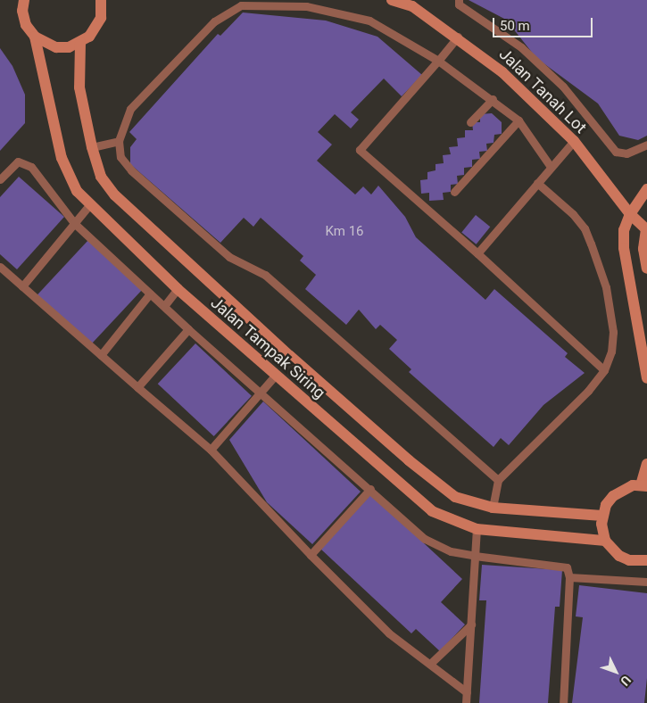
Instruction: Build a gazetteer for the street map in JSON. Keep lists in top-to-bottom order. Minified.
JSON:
{"streets":{"main road":["Jalan Tanah Lot","Jalan Tampak Siring"]},"house_numbers":["Km 16"],"scale_bar":"50 m","north":"bottom right"}
